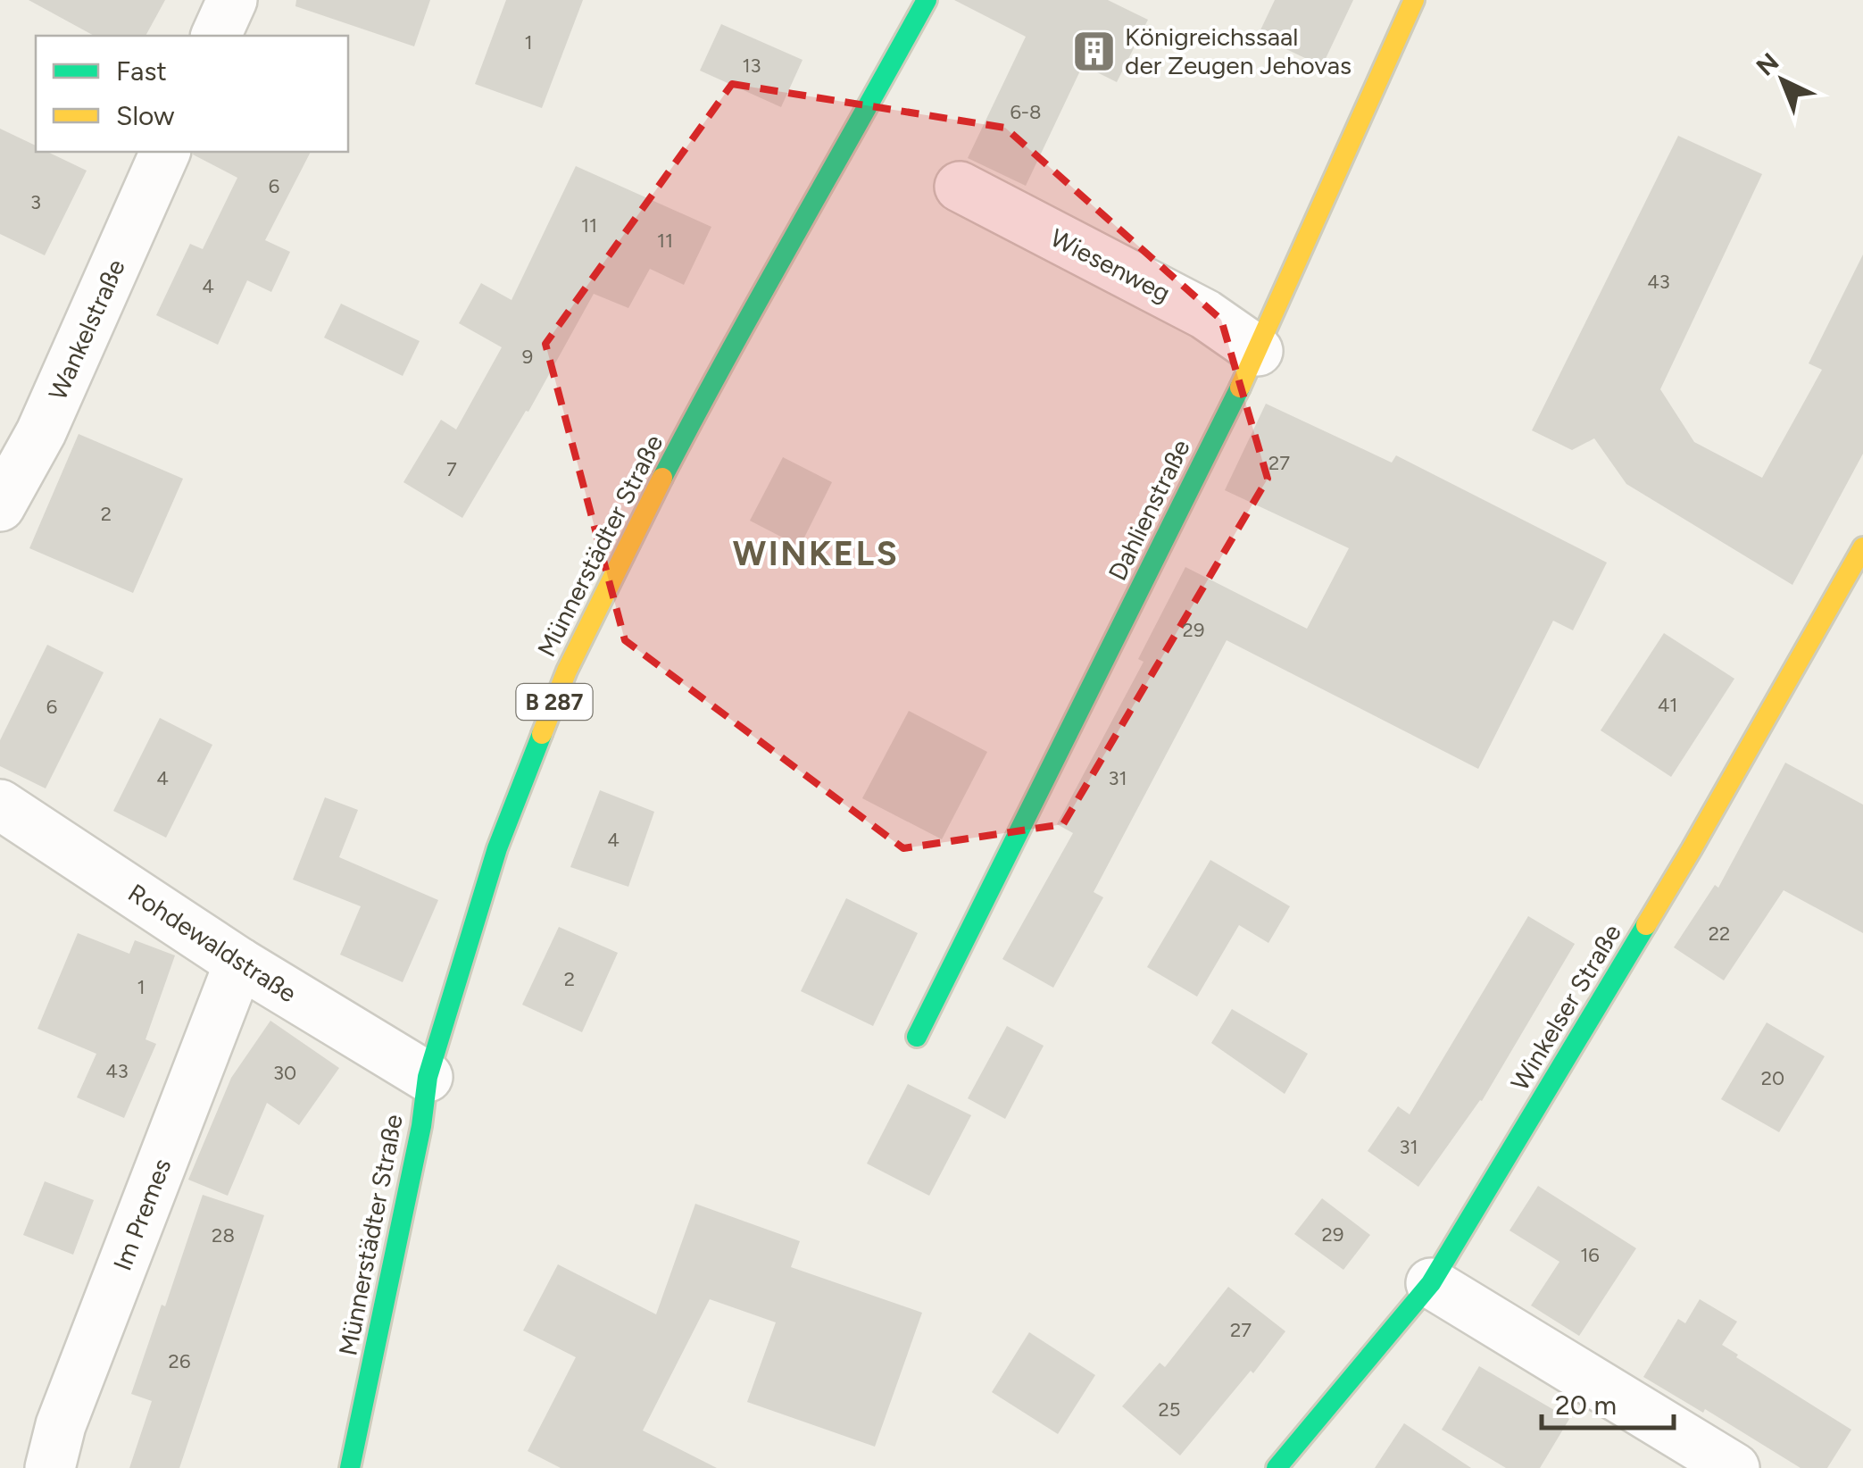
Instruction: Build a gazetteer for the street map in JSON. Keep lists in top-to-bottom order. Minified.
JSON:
{"streets":{"street":["Wiesenweg","Wankelstraße","Dahlienstraße","Münnerstädter Straße","B 287","Rohdewaldstraße","Winkelser Straße","Im Premes"]},"crossings":[["Wiesenweg","Dahlienstraße"],["Münnerstädter Straße","Rohdewaldstraße"],["Rohdewaldstraße","Im Premes"]],"districts":["WINKELS"],"places":{"building":["Königreichssaal der Zeugen Jehovas"]},"house_numbers":["1","13","6-8","6","3","11","11","43","4","9","27","7","2","29","41","6","4","31","4","22","2","1","43","30","20","31","29","28","16","27","26","25"],"legend":["Fast","Slow"],"scale_bar":"20 m","north":"top left"}
